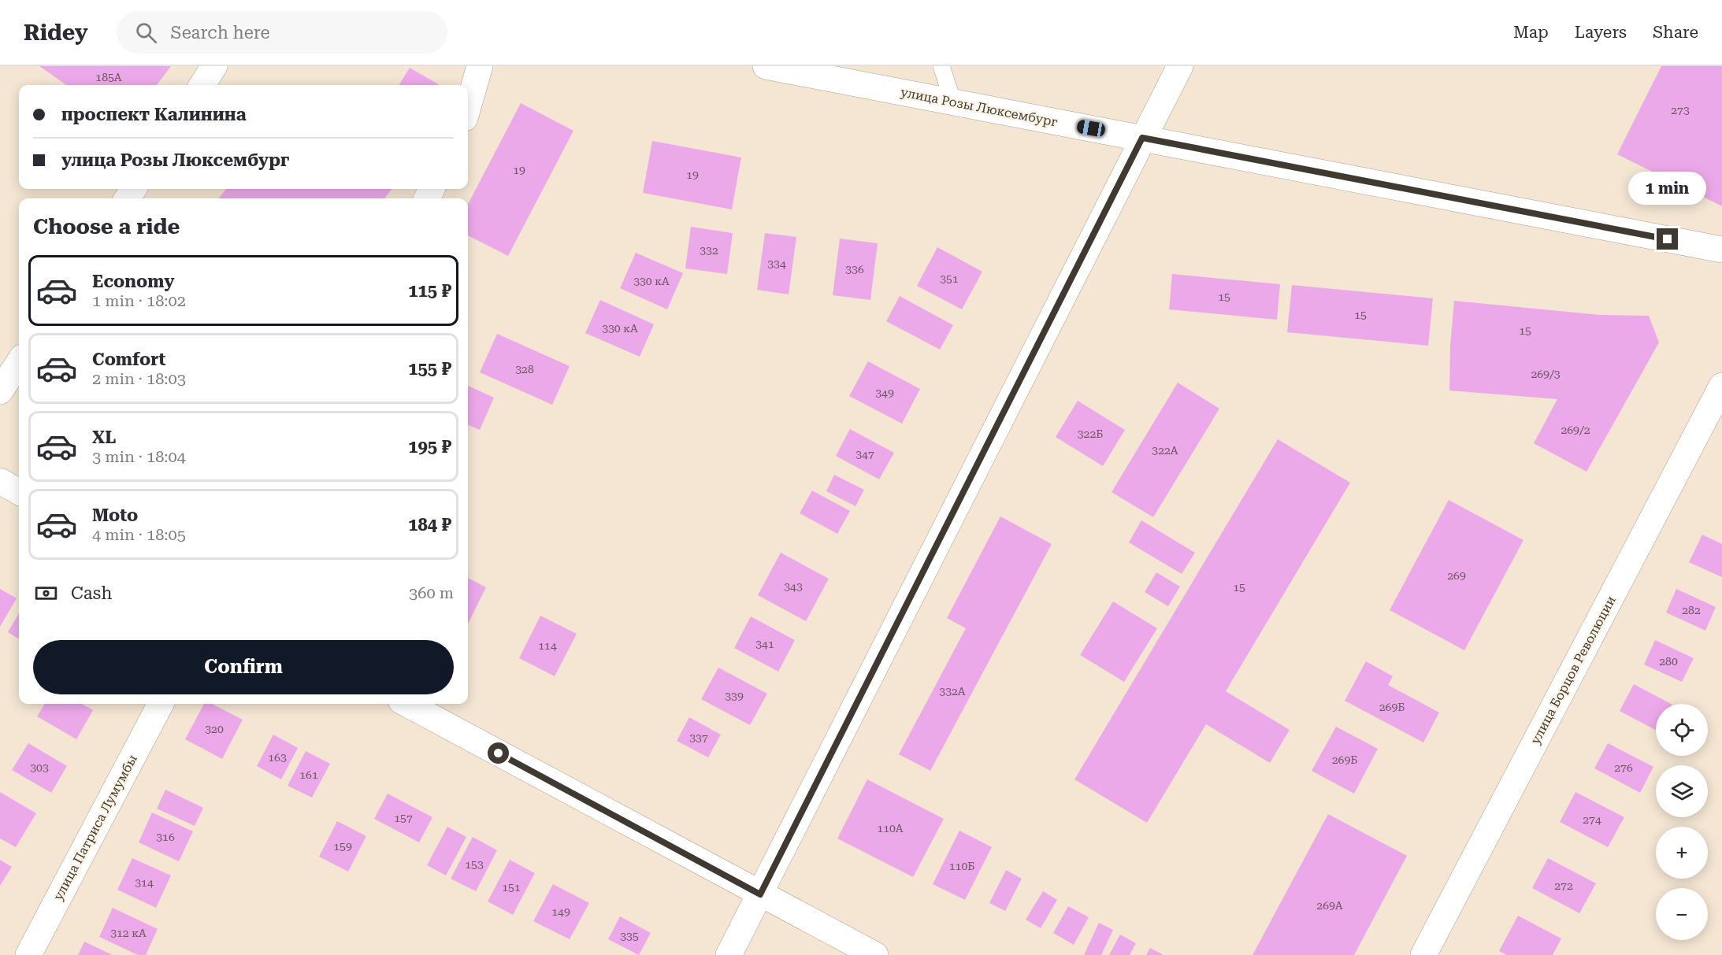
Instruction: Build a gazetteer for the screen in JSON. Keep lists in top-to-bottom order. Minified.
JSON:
{"streets":{"street":["улица Розы Люксембург","улица Борцов Революции","улица Патриса Лумумбы"]},"house_numbers":["185А","273","19","19","332","334","336","351","330 кА","15","15","330 кА","15","328","269/3","349","269/2","322Б","322А","347","269","343","15","282","341","114","280","332А","339","269Б","320","337","163","269Б","303","276","161","157","274","110А","316","159","153","110Б","314","272","151","269А","149","312 кА","335"],"page":{"header":"Ridey","search":"Search here","nav":["Map","Layers","Share"],"banner":["проспект Калинина","улица Розы Люксембург"],"bubble":"1 min","heading":"Choose a ride","list":[{"name":"Economy","note":"1 min · 18:02","value":"115 ₽"},{"name":"Comfort","note":"2 min · 18:03","value":"155 ₽"},{"name":"XL","note":"3 min · 18:04","value":"195 ₽"},{"name":"Moto","note":"4 min · 18:05","value":"184 ₽"}],"pay":["Cash","360 m"],"buttons":"Confirm","map_buttons":["+","−"]}}
